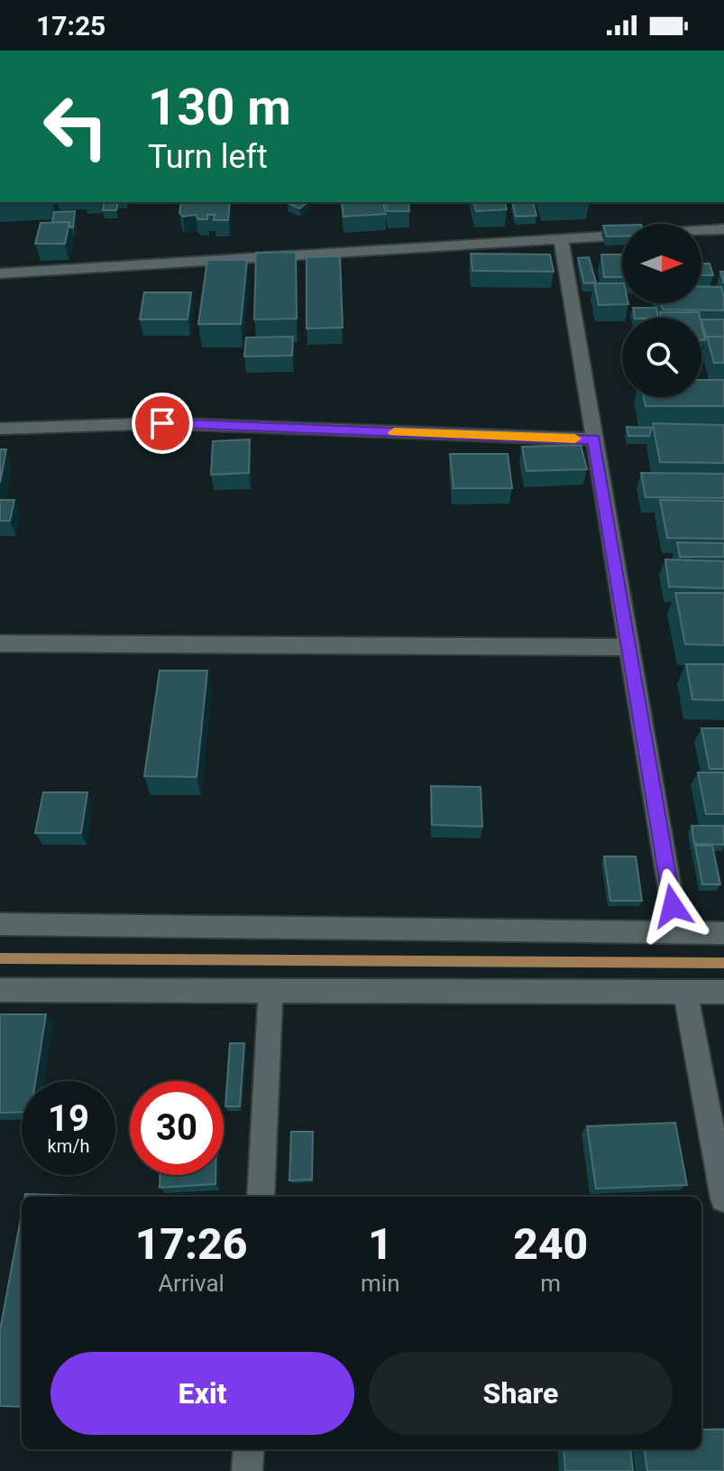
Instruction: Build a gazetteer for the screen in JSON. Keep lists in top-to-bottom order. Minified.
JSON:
{"north":"right","page":{"status":"17:25","turn":["130 m","Turn left"],"speed":"19 km/h","limit":"30","eta":["17:26","Arrival","1","min","240","m"],"buttons":["Exit","Share"]}}
